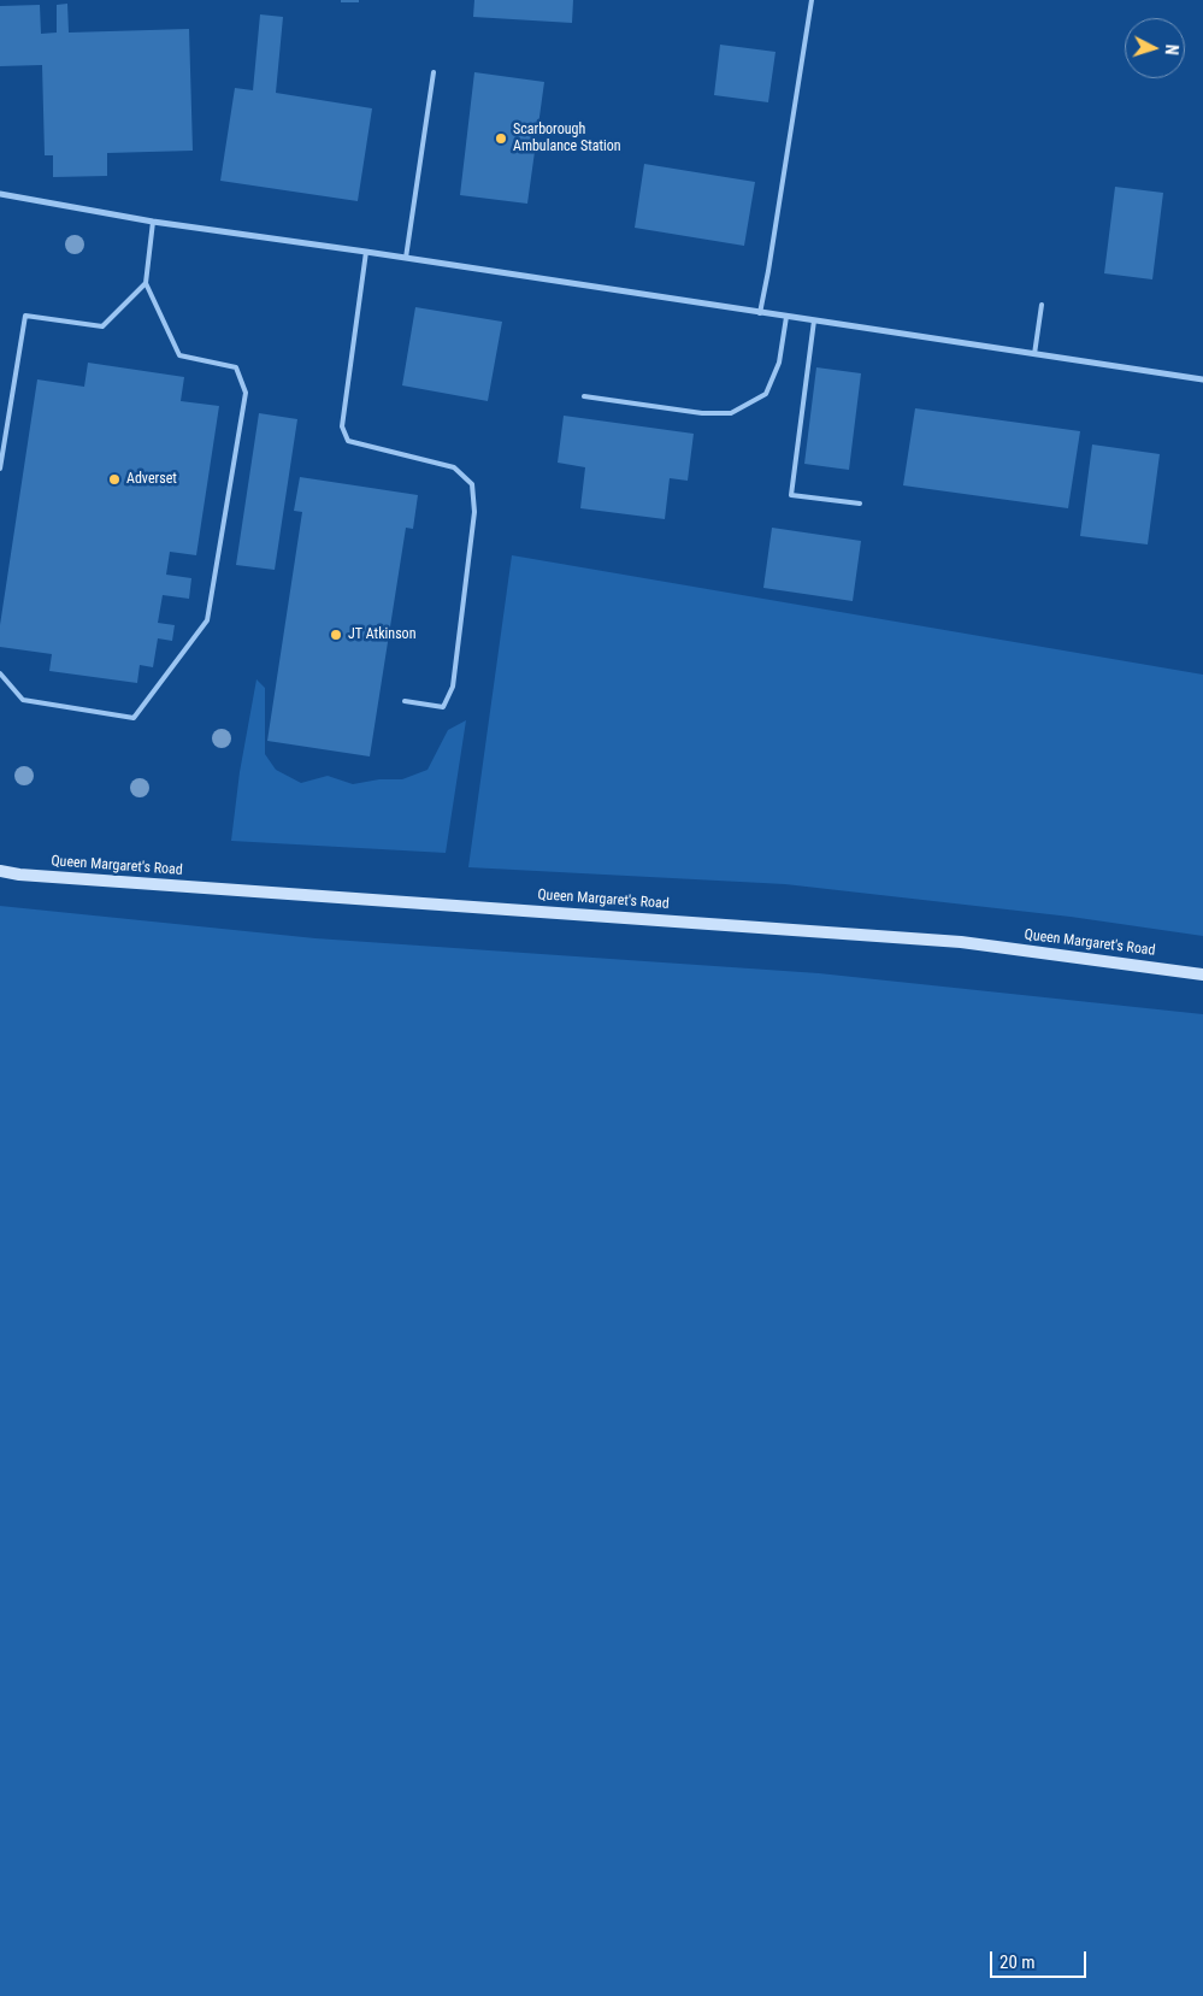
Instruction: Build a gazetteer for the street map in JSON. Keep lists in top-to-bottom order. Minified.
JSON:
{"streets":{"main road":["Queen Margaret's Road"]},"places":["Scarborough Ambulance Station","Adverset","JT Atkinson"],"scale_bar":"20 m","north":"right"}
